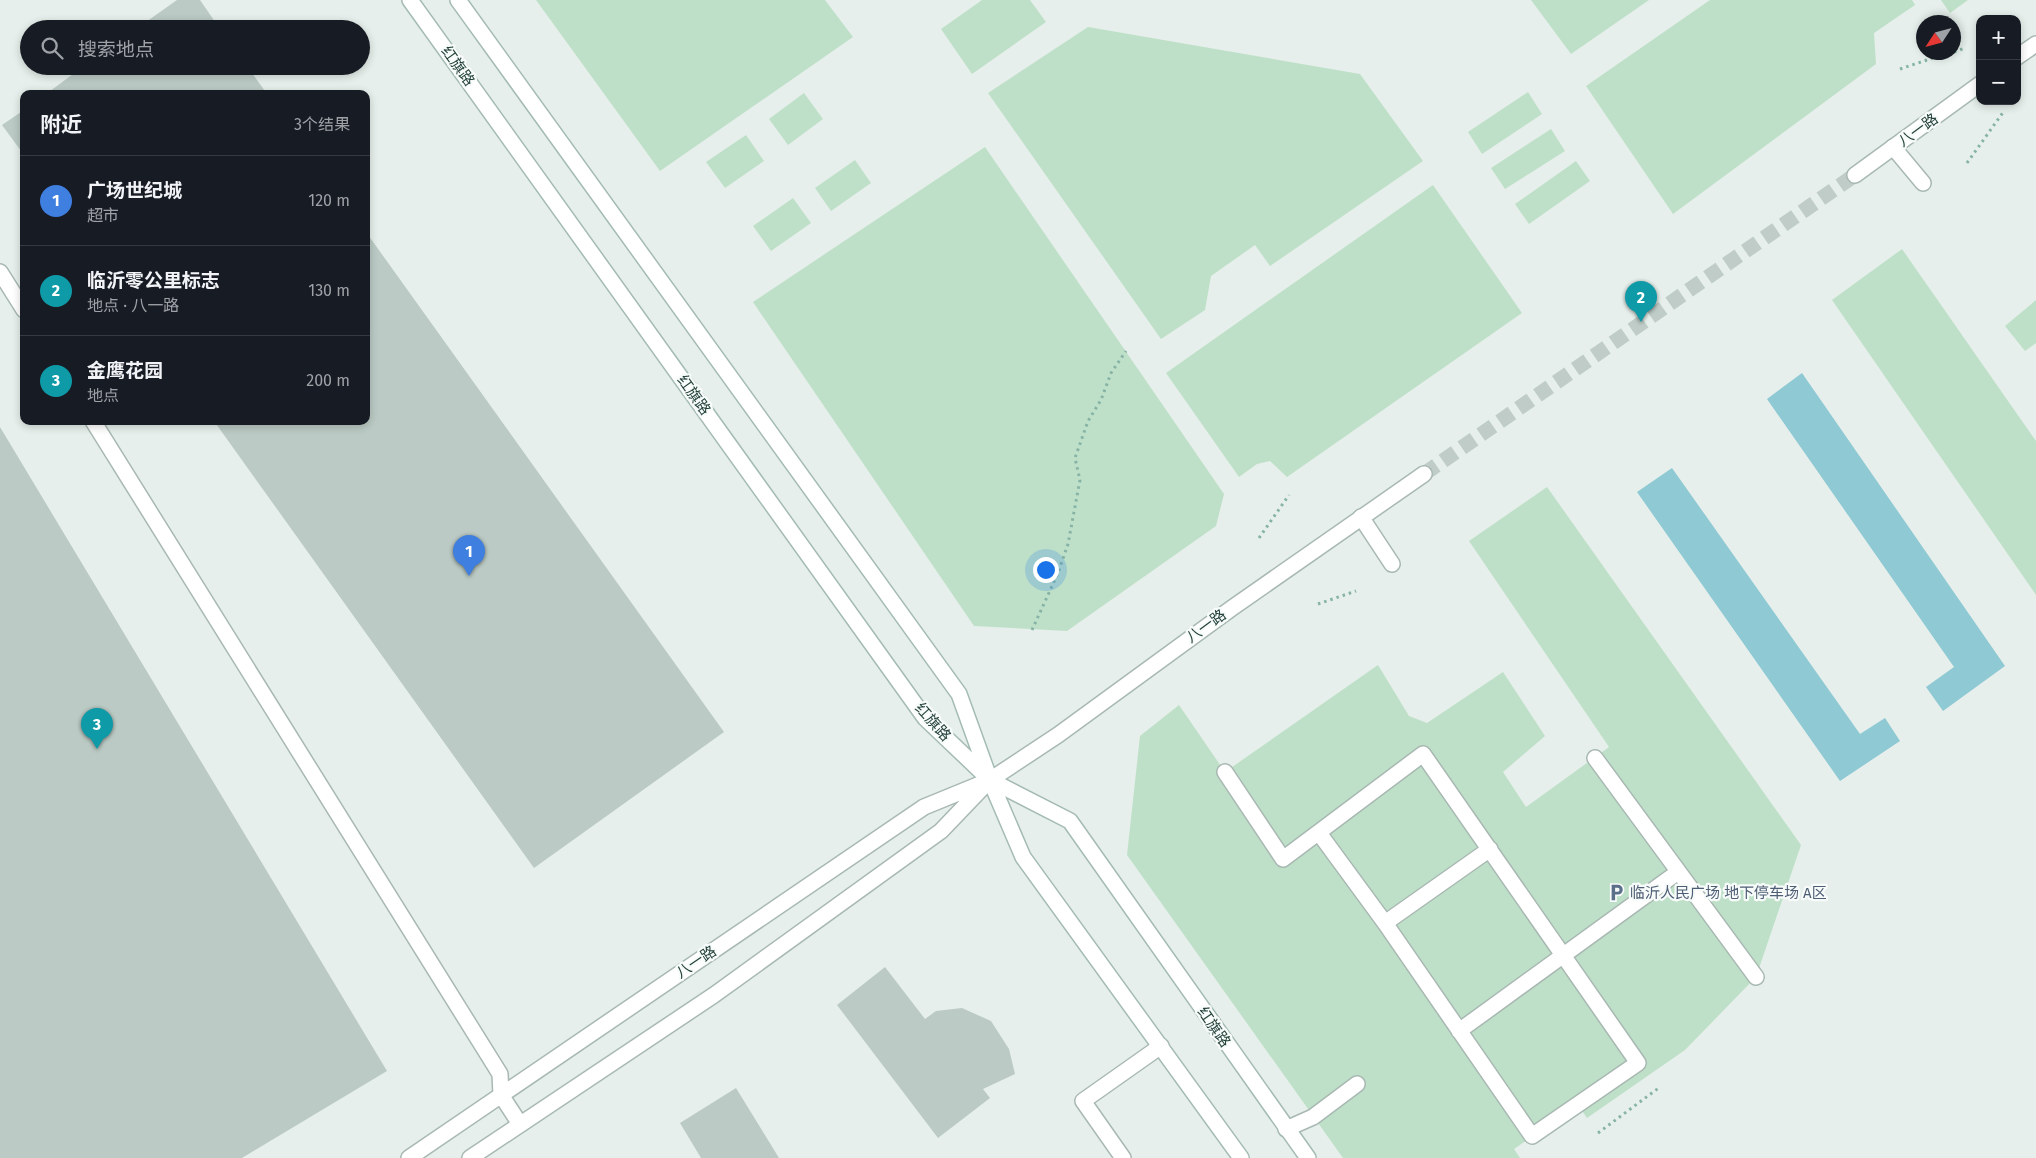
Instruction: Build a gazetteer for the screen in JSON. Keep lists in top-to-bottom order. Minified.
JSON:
{"streets":{"street":["红旗路","八一路"]},"crossings":[["红旗路","八一路"]],"places":{"parking":["临沂人民广场 地下停车场 A区"]},"north":"bottom left","page":{"map_buttons":["+","−"],"search":"搜索地点","heading":["附近","3个结果"],"list":[{"mark":"1","name":"广场世纪城","note":"超市","value":"120 m"},{"mark":"2","name":"临沂零公里标志","note":"地点 · 八一路","value":"130 m"},{"mark":"3","name":"金鹰花园","note":"地点","value":"200 m"}],"pins":["2","1","3"]}}
